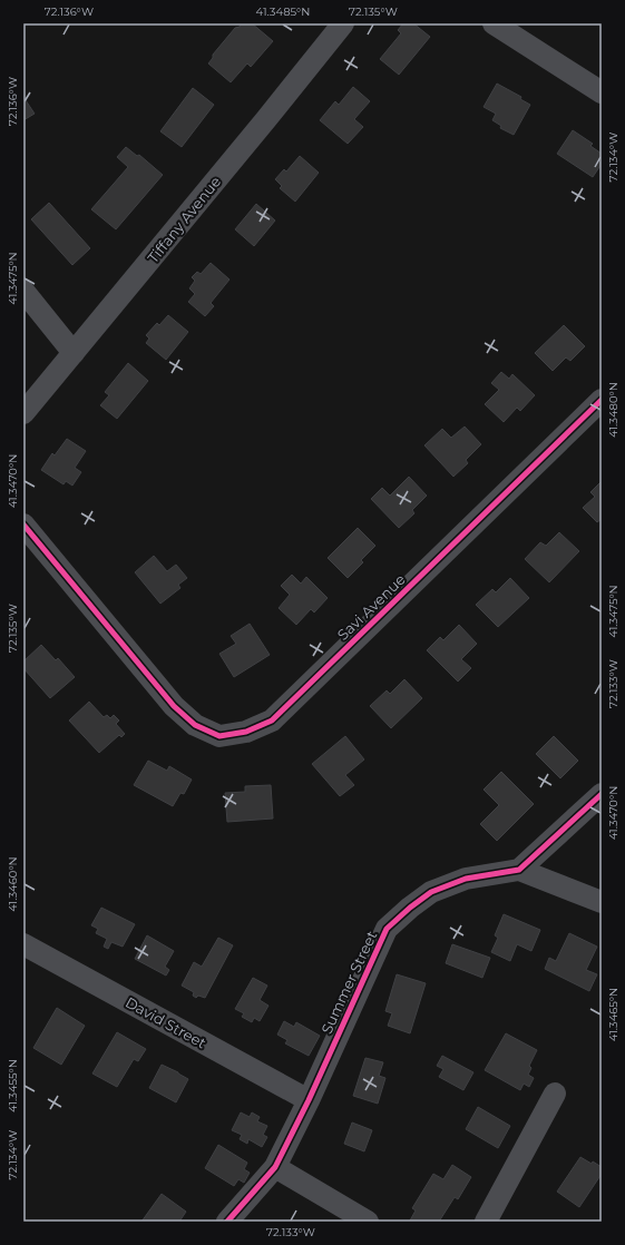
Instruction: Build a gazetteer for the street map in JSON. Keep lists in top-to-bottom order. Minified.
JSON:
{"streets":{"street":["Tiffany Avenue","Savi Avenue","Summer Street","David Street"]},"crossings":[["Summer Street","David Street"]],"coordinates":["72.136°W","41.3485°N","72.135°W","72.134°W","41.3475°N","41.3480°N","41.3470°N","72.133°W","41.3460°N","41.3465°N","41.3455°N"]}
